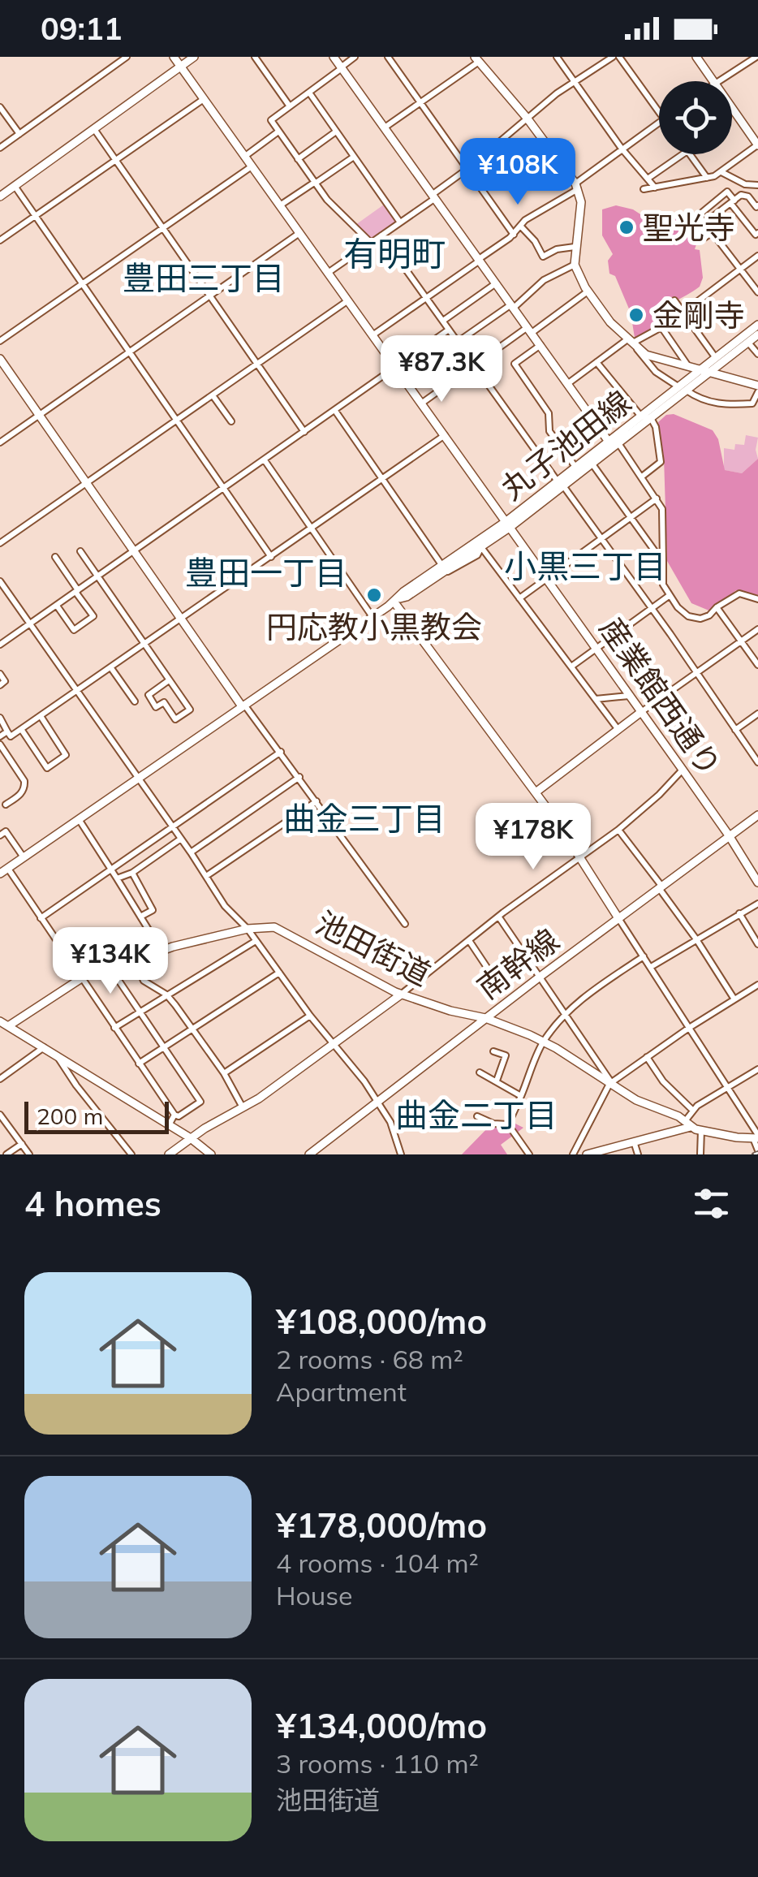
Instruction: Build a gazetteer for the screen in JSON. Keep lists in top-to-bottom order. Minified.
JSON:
{"streets":{"street":["丸子池田線","産業館西通り","池田街道","南幹線"]},"crossings":[["丸子池田線","産業館西通り"],["産業館西通り","南幹線"],["池田街道","南幹線"]],"districts":["有明町","豊田三丁目","小黒三丁目","豊田一丁目","曲金三丁目","曲金二丁目"],"places":["聖光寺","金剛寺","円応教小黒教会"],"scale_bar":"200 m","page":{"status":"09:11","price":["¥108K","¥87.3K","¥178K","¥134K"],"scale":"200 m","heading":"4 homes","list":[{"name":"¥108,000/mo","note":"2 rooms · 68 m² · Apartment"},{"name":"¥178,000/mo","note":"4 rooms · 104 m² · House"},{"name":"¥134,000/mo","note":"3 rooms · 110 m² · 池田街道"}]}}
